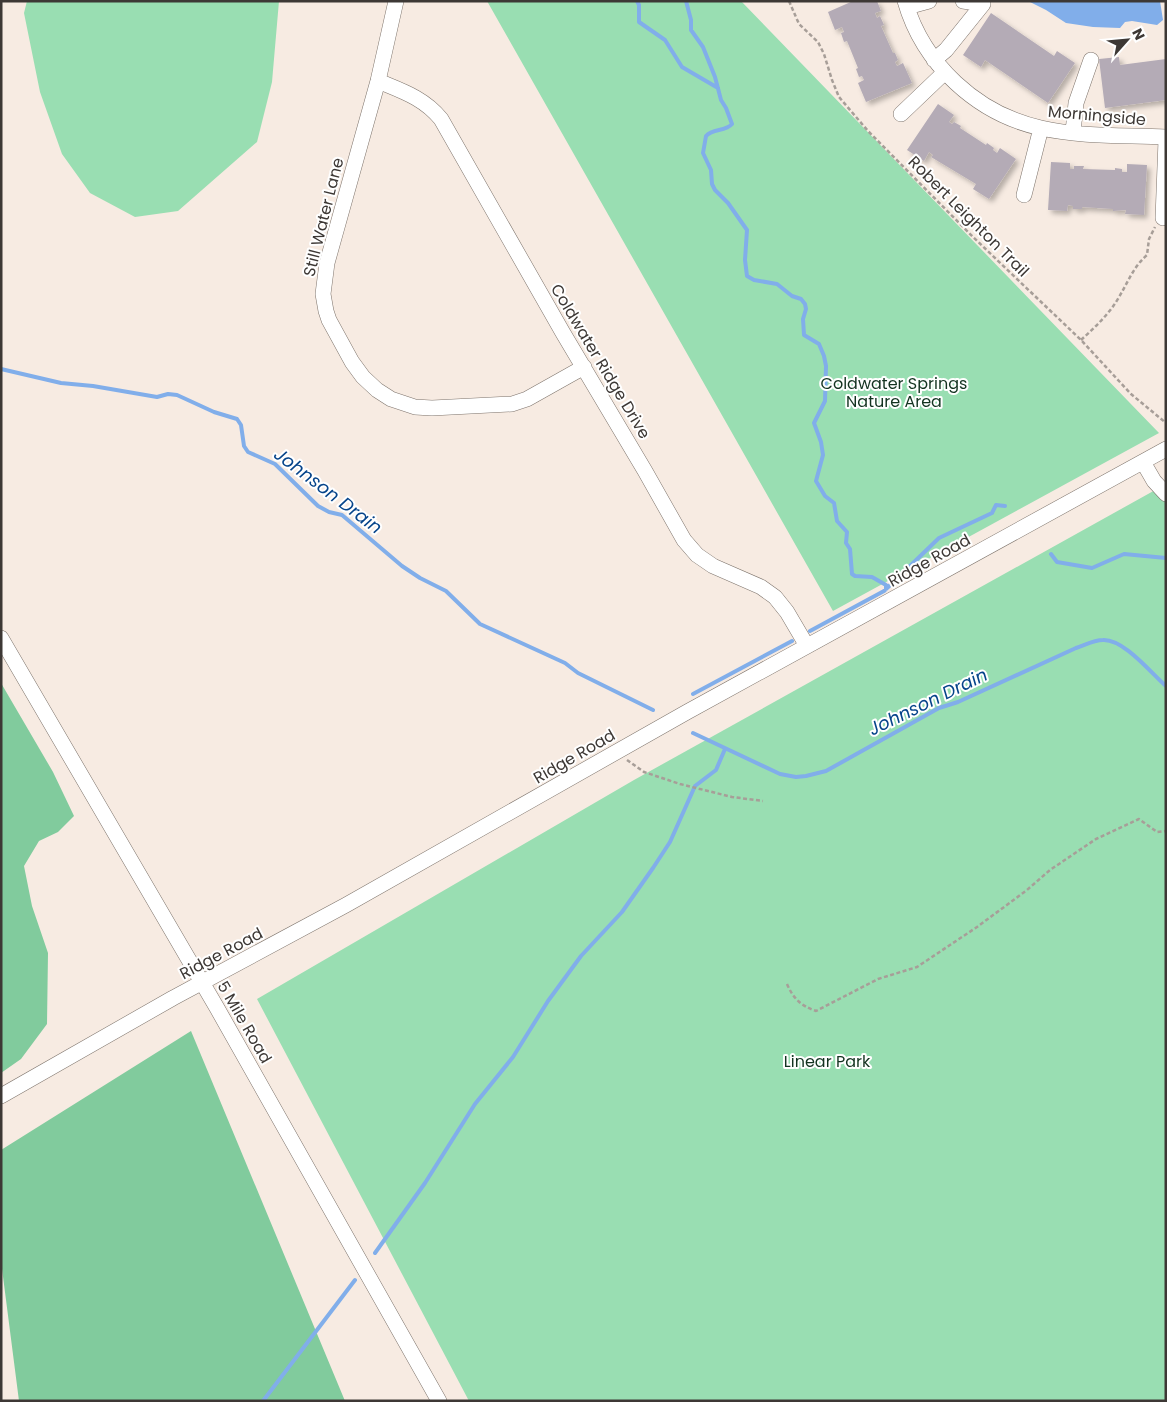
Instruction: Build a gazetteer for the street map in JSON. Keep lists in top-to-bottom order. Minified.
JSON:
{"streets":{"street":["Morningside","Still Water Lane","Coldwater Ridge Drive","Ridge Road","5 Mile Road"],"path":["Robert Leighton Trail"]},"crossings":[["Still Water Lane","Coldwater Ridge Drive"],["Coldwater Ridge Drive","Ridge Road"],["Ridge Road","5 Mile Road"]],"water":["Johnson Drain"],"parks":["Coldwater Springs Nature Area","Linear Park"],"north":"top right"}
